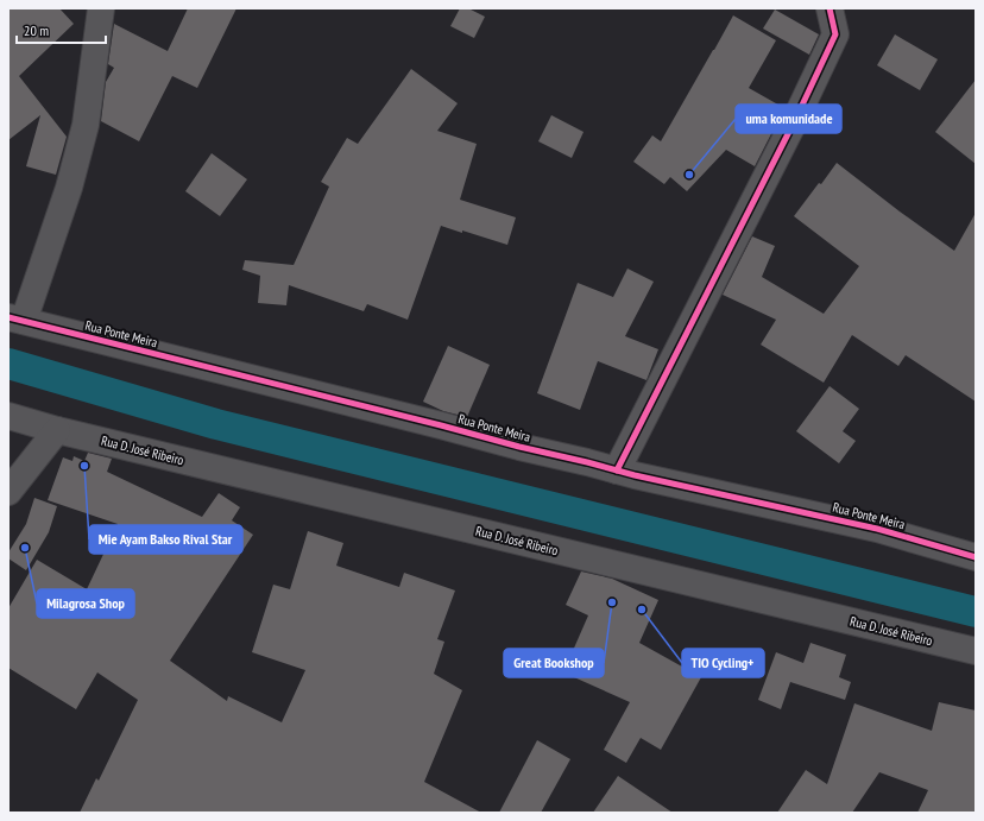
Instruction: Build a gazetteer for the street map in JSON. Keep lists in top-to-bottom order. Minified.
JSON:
{"streets":{"street":["Rua Ponte Meira","Rua D. José Ribeiro"]},"places":["uma komunidade","Mie Ayam Bakso Rival Star","Milagrosa Shop","Great Bookshop","TIO Cycling+"],"scale_bar":"20 m"}
